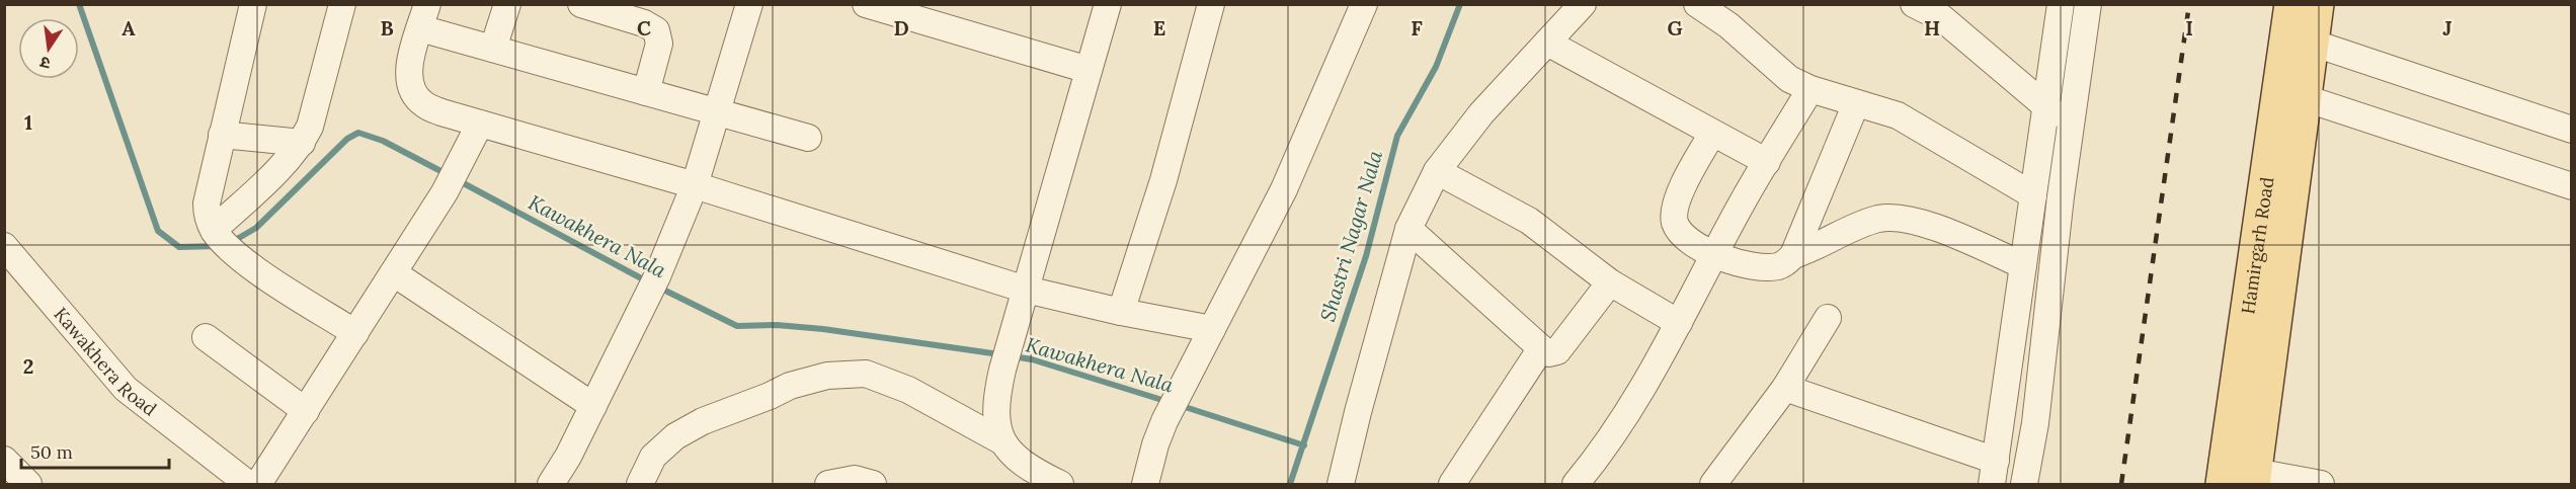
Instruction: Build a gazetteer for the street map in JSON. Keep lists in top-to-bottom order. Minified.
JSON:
{"streets":{"main road":["Hamirgarh Road"],"street":["Kawakhera Road"]},"water":["Kawakhera Nala","Shastri Nagar Nala"],"scale_bar":"50 m","north":"bottom","grid":{"columns":["A","B","C","D","E","F","G","H","I","J"],"rows":["1","2"]}}
